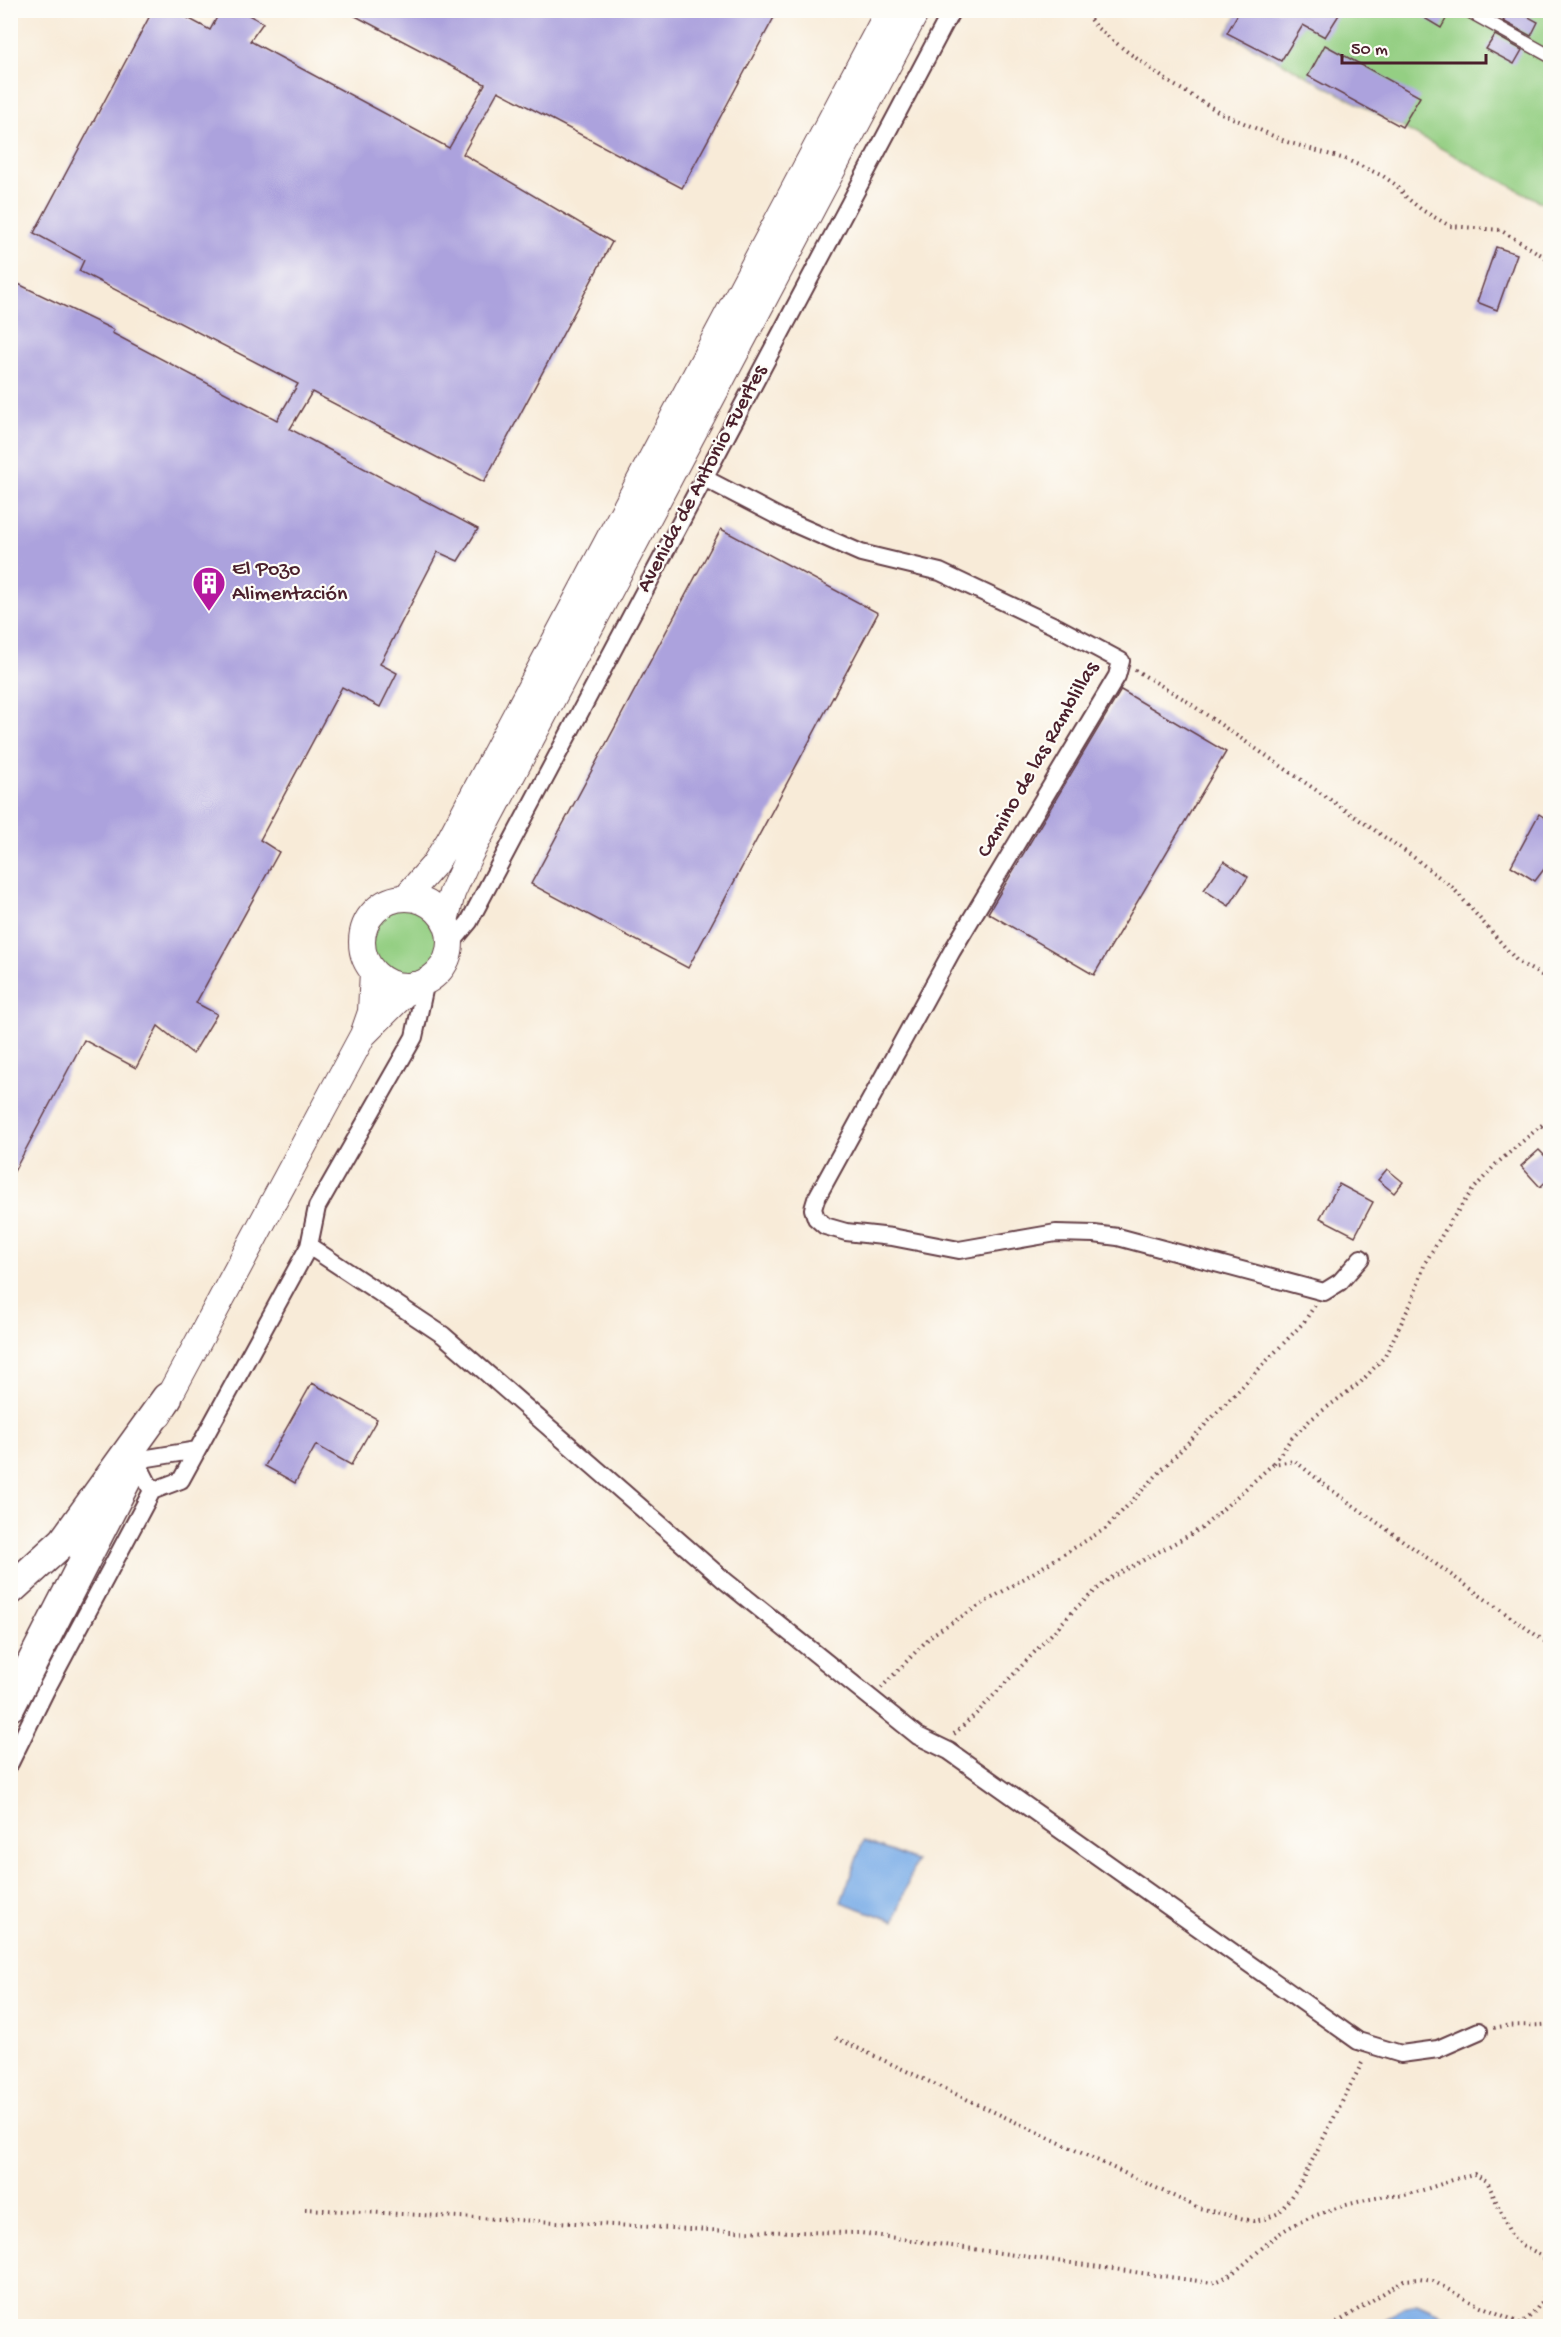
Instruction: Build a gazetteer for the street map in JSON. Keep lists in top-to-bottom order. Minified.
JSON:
{"streets":{"main road":["Avenida de Antonio Fuertes"],"street":["Camino de las Ramblillas"]},"crossings":[["Avenida de Antonio Fuertes","Camino de las Ramblillas"]],"places":{"building":["El Pozo Alimentación"]},"scale_bar":"50 m"}
